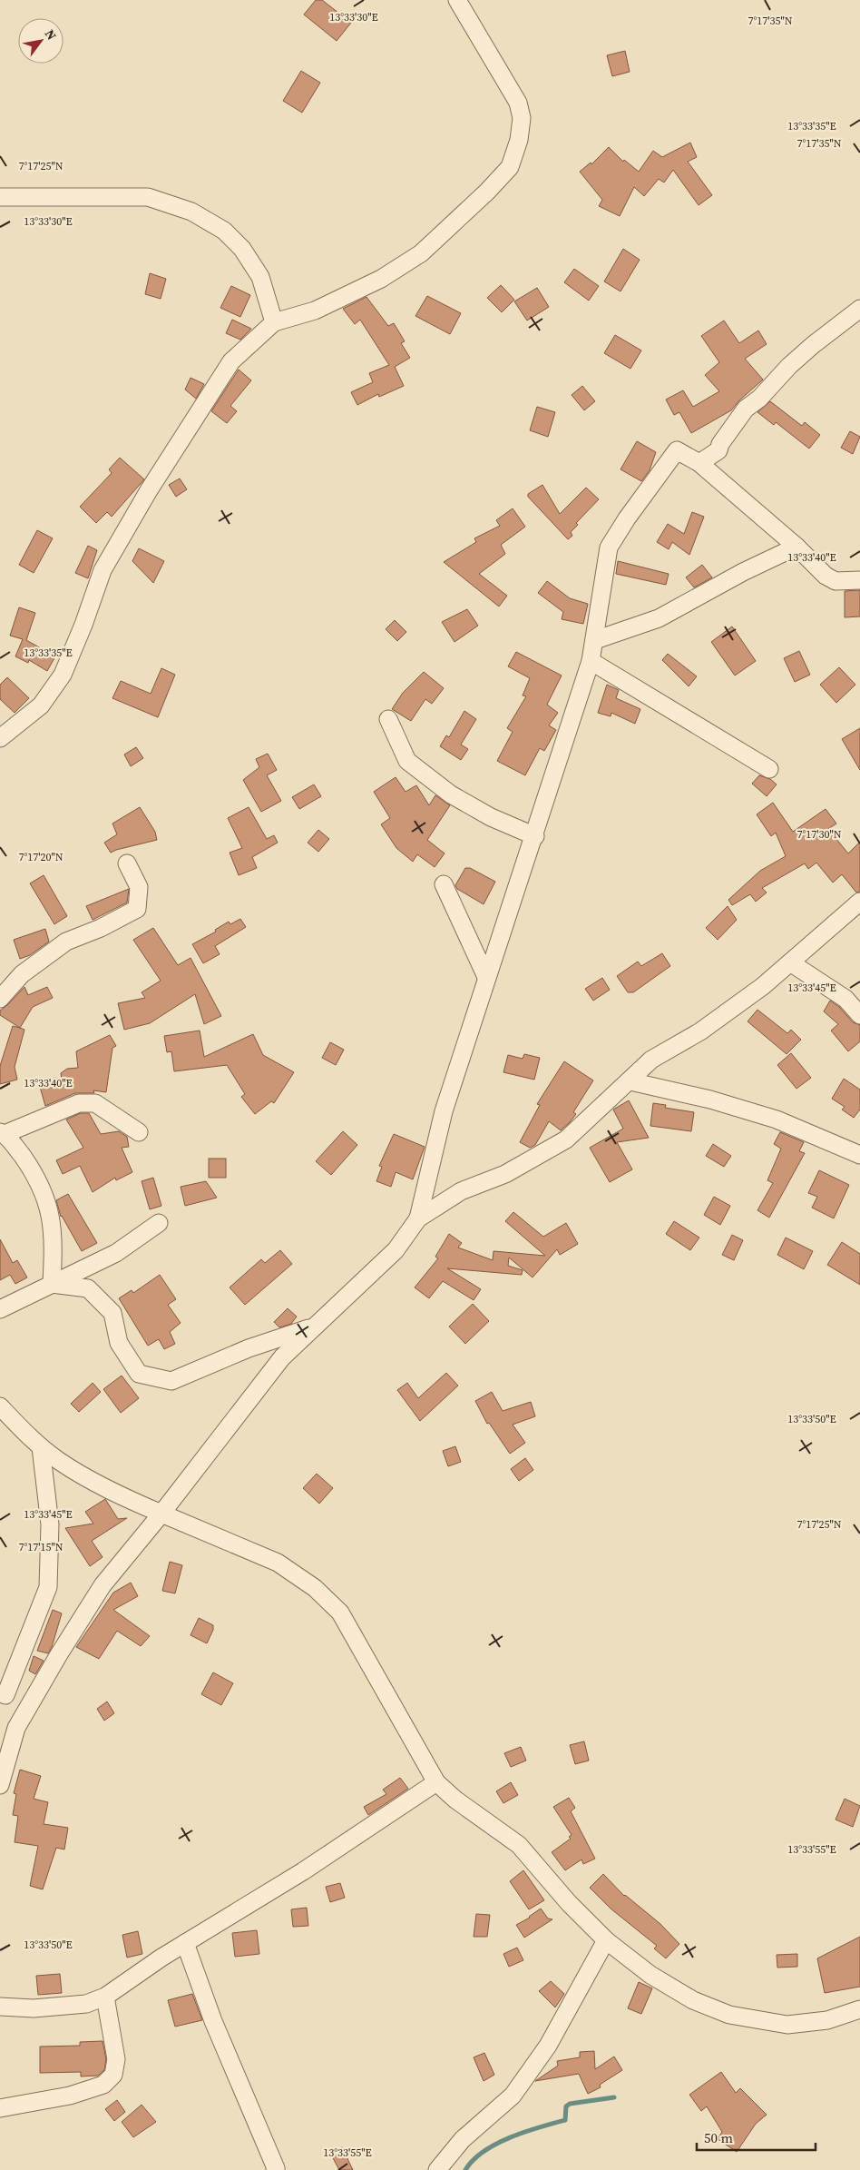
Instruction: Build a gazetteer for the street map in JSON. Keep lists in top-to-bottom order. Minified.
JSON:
{"scale_bar":"50 m","north":"top right","coordinates":["13°33'30\"E","7°17'35\"N","13°33'35\"E","7°17'25\"N","13°33'40\"E","7°17'30\"N","7°17'20\"N","13°33'45\"E","13°33'50\"E","7°17'15\"N","13°33'55\"E"]}
